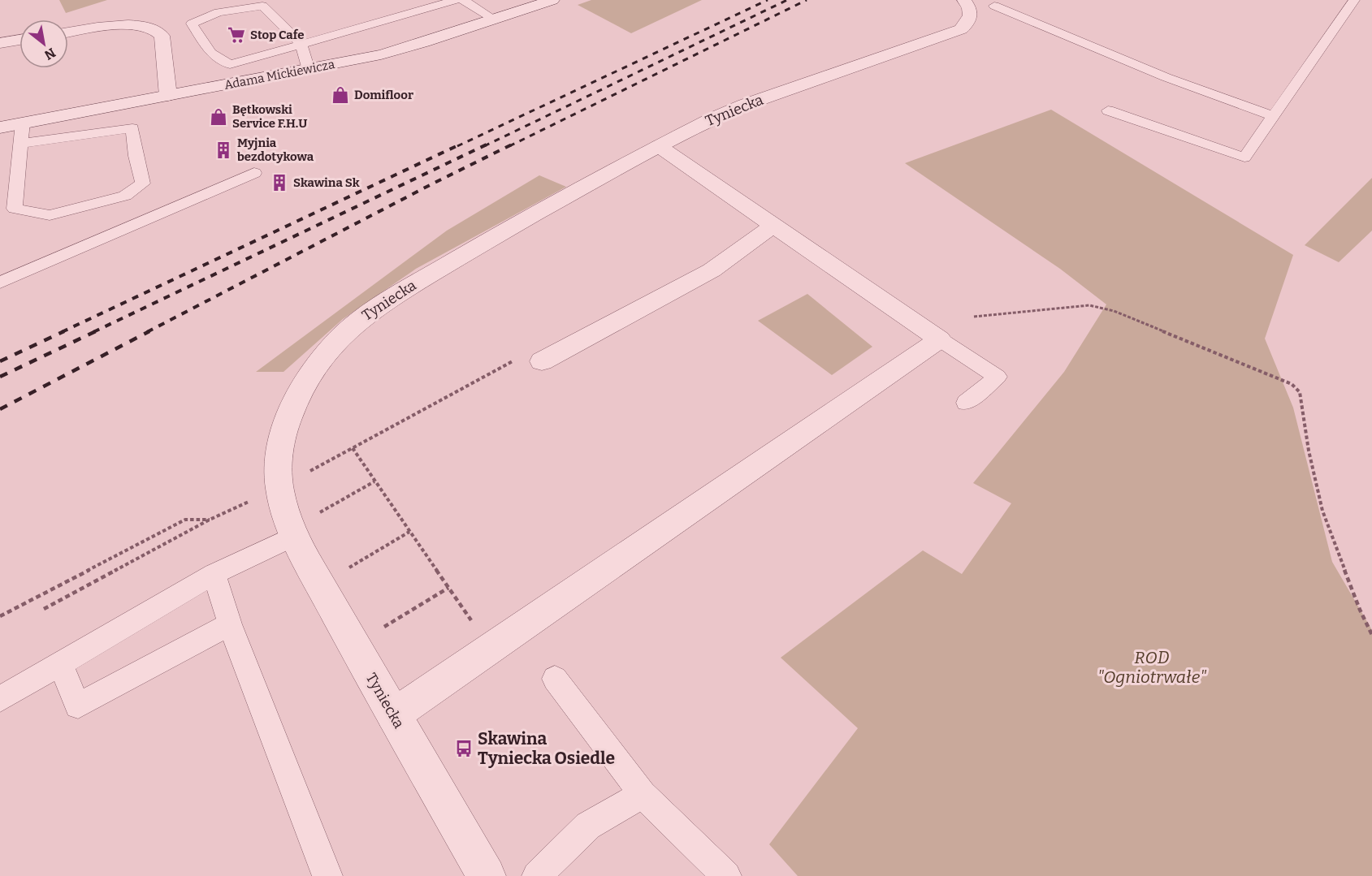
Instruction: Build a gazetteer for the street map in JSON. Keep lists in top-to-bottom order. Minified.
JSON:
{"streets":{"street":["Adama Mickiewicza","Tyniecka"]},"parks":["ROD \"Ogniotrwałe\""],"places":{"supermarket":["Stop Cafe"],"shop":["Domifloor","Bętkowski Service F.H.U"],"building":["Myjnia bezdotykowa","Skawina Sk"],"bus stop":["Skawina Tyniecka Osiedle"]},"north":"bottom right"}
